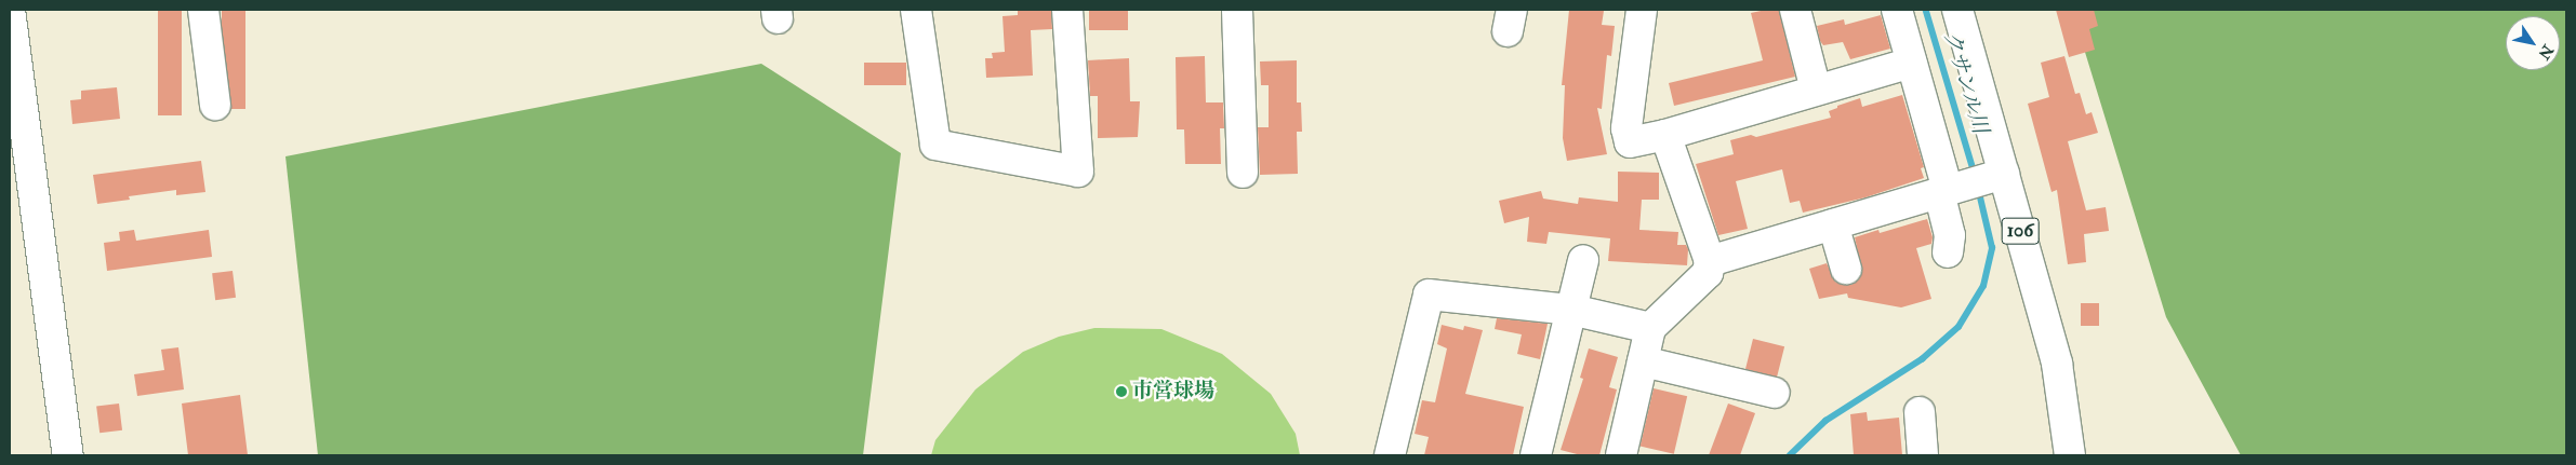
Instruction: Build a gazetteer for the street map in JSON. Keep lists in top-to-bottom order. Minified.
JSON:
{"streets":{"street":["106"]},"water":["クサンル川"],"places":["市営球場"],"north":"bottom right"}
